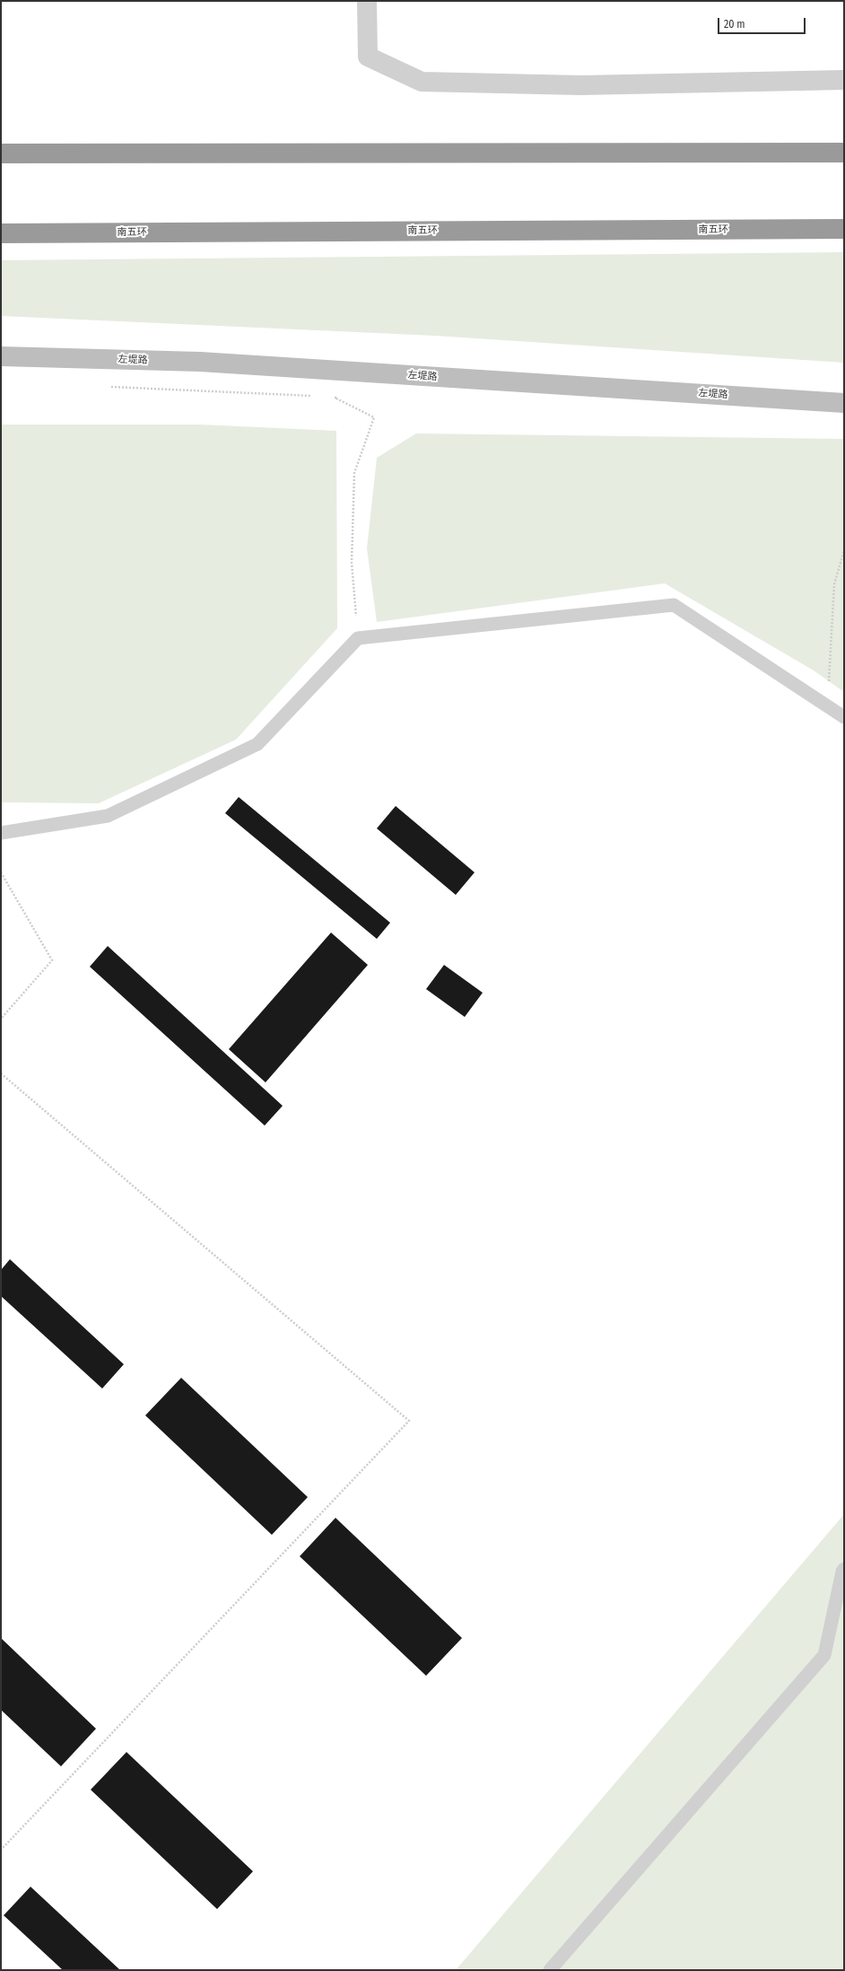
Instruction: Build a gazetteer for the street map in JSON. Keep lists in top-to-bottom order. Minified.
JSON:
{"streets":{"highway":["南五环"],"main road":["左堤路"]},"scale_bar":"20 m"}
